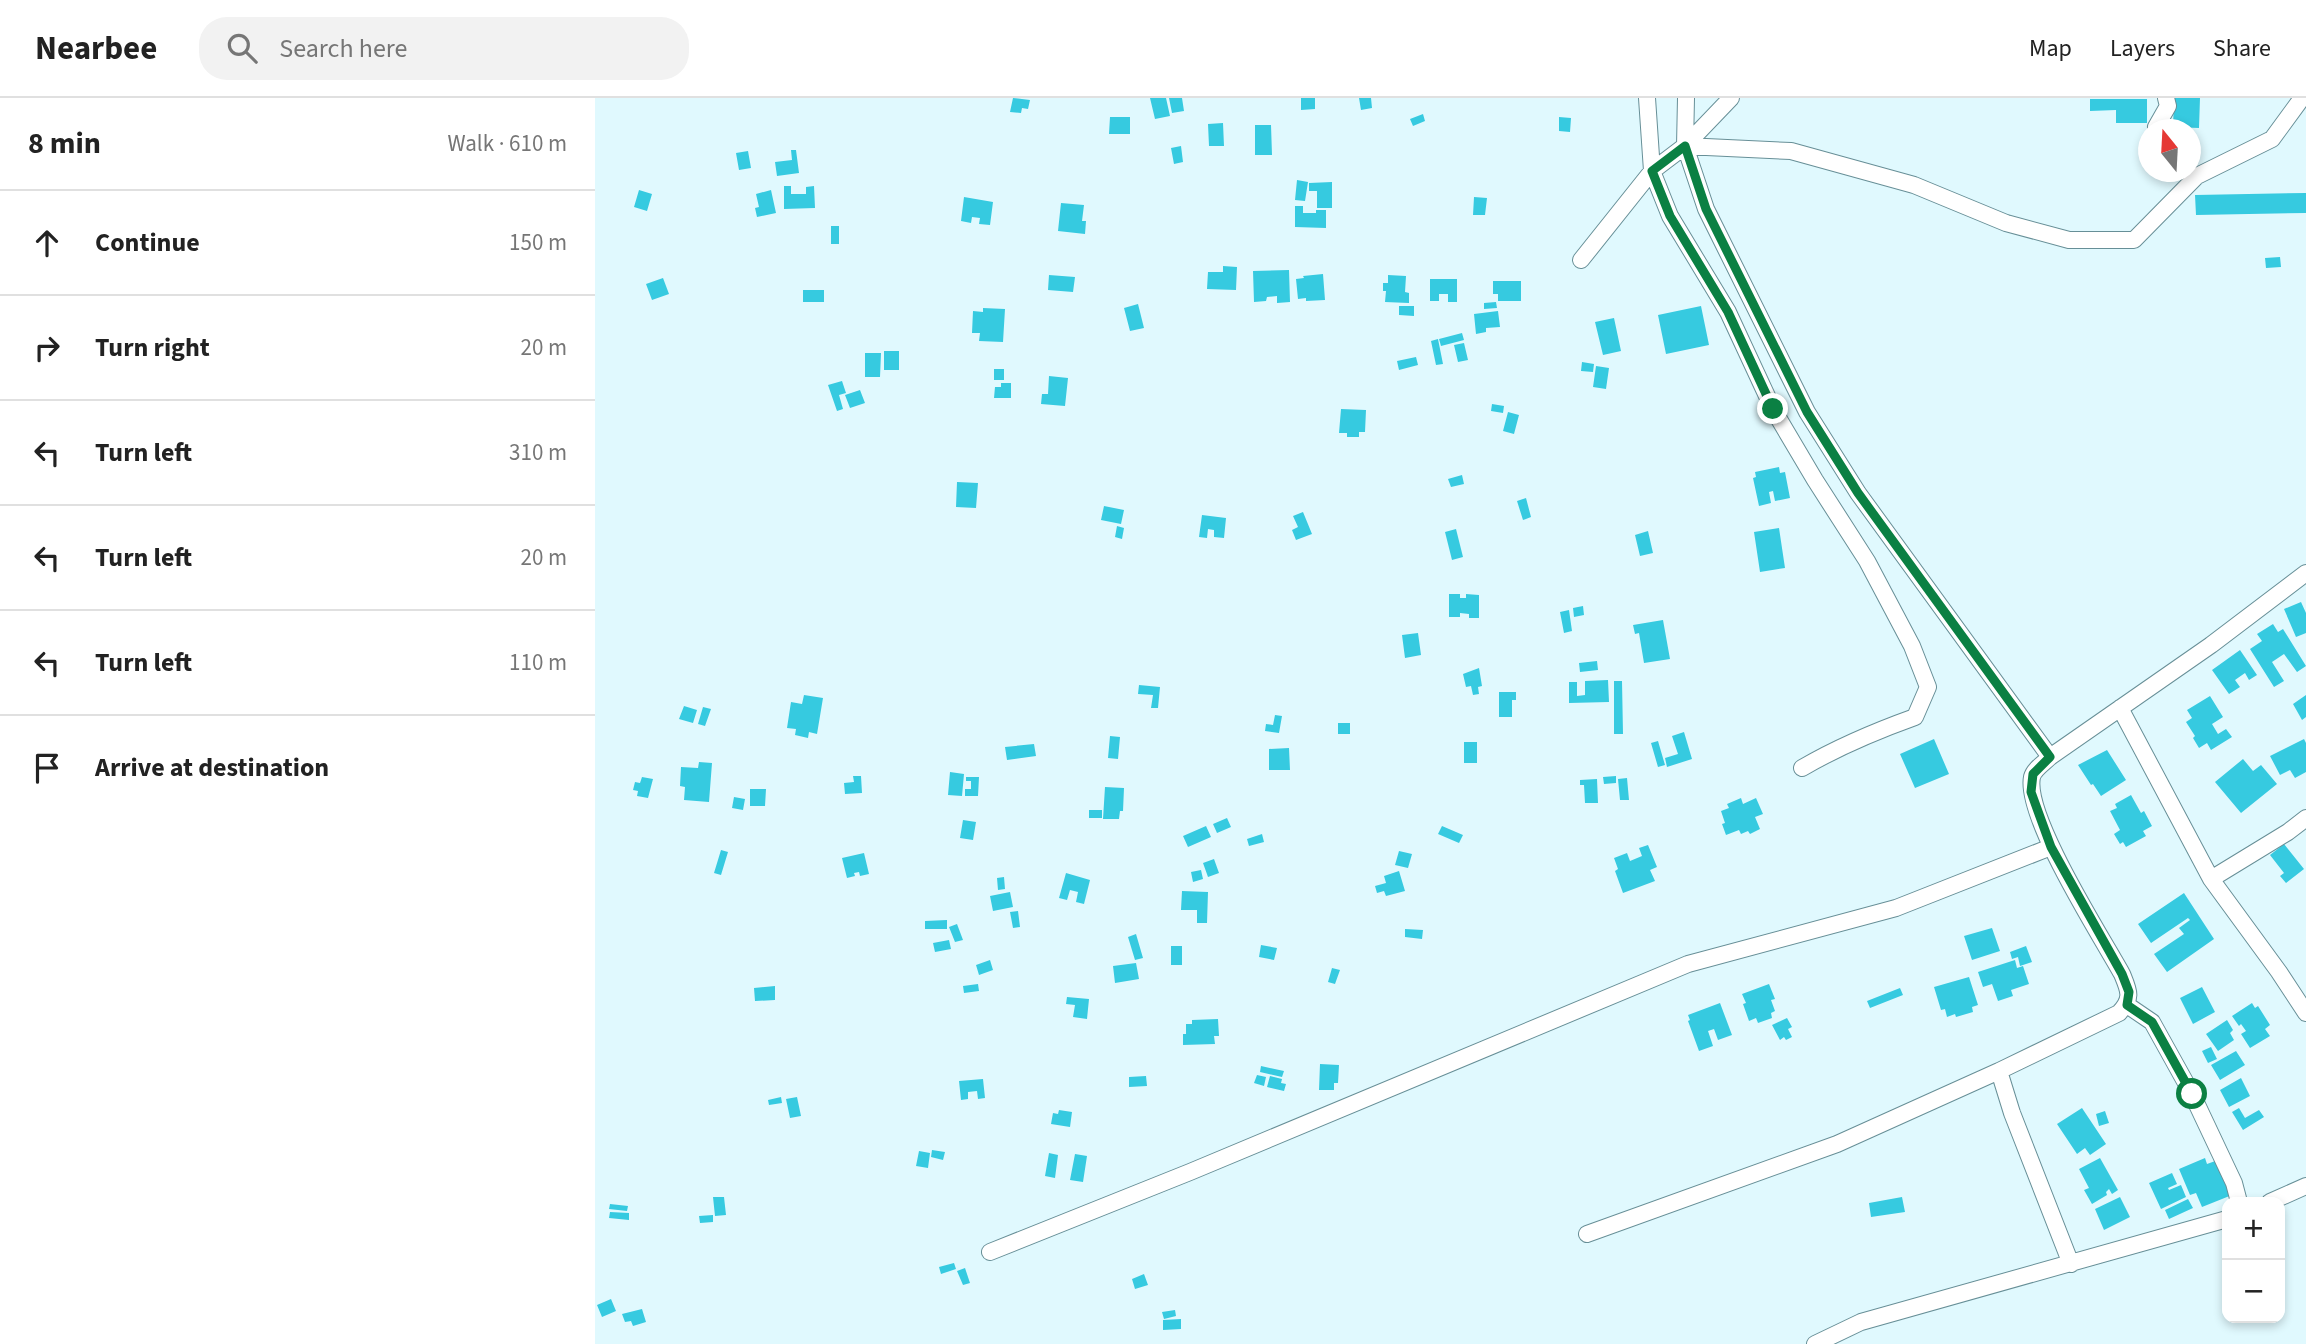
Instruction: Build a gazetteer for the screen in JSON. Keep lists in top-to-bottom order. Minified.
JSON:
{"north":"top","page":{"header":"Nearbee","search":"Search here","nav":["Map","Layers","Share"],"heading":["8 min","Walk · 610 m"],"list":[["Continue","150 m"],["Turn right","20 m"],["Turn left","310 m"],["Turn left","20 m"],["Turn left","110 m"],"Arrive at destination"],"map_buttons":["+","−"]}}
